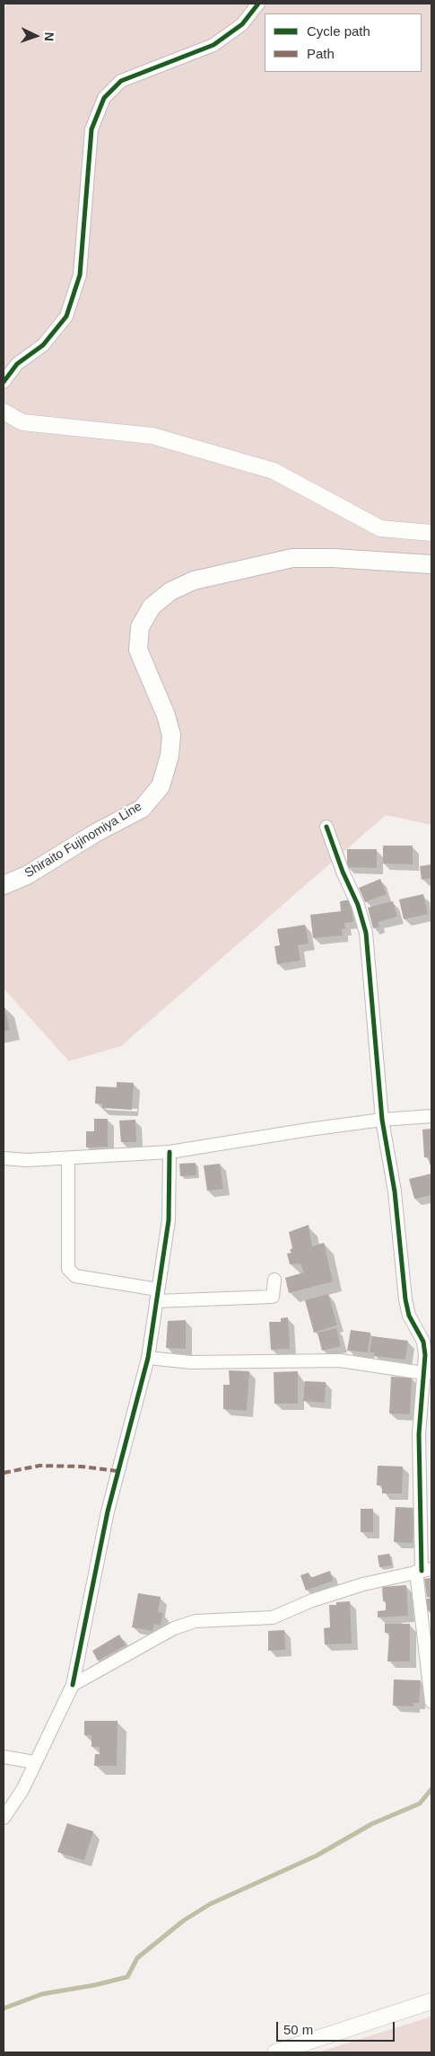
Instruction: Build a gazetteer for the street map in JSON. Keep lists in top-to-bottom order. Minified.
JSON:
{"streets":{"main road":["Shiraito Fujinomiya Line"]},"legend":["Cycle path","Path"],"scale_bar":"50 m","north":"right"}
